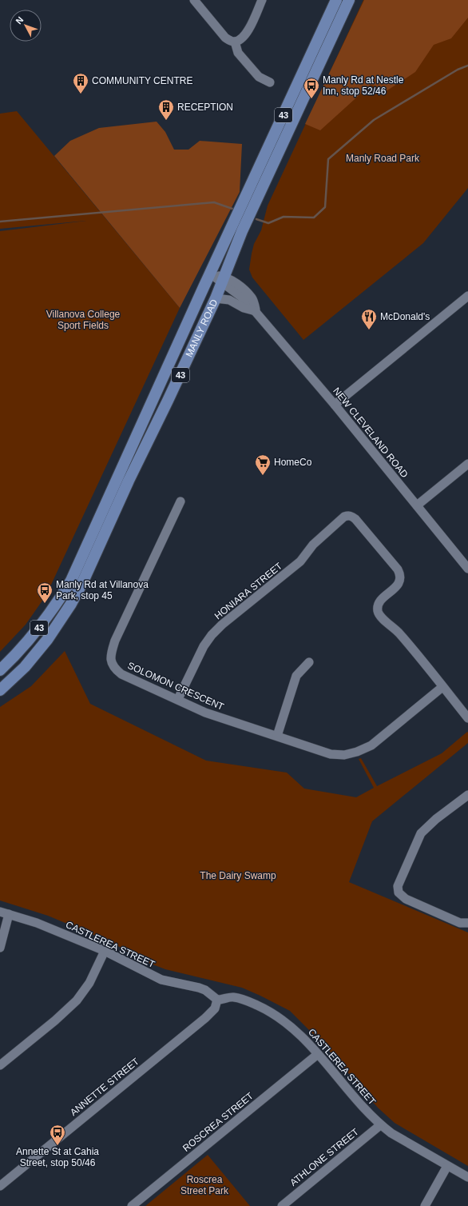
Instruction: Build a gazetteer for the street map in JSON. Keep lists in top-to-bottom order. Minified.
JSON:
{"streets":{"main road":["43","MANLY ROAD"],"street":["NEW CLEVELAND ROAD","HONIARA STREET","SOLOMON CRESCENT","CASTLEREA STREET","ANNETTE STREET","ROSCREA STREET","ATHLONE STREET"]},"crossings":[["MANLY ROAD","NEW CLEVELAND ROAD"],["HONIARA STREET","SOLOMON CRESCENT"],["CASTLEREA STREET","ANNETTE STREET"],["CASTLEREA STREET","ROSCREA STREET"],["CASTLEREA STREET","ATHLONE STREET"]],"parks":["Manly Road Park","Villanova College Sport Fields","The Dairy Swamp","Roscrea Street Park"],"places":{"building":["COMMUNITY CENTRE","RECEPTION"],"bus stop":["Manly Rd at Nestle Inn, stop 52/46","Manly Rd at Villanova Park, stop 45","Annette St at Cahia Street, stop 50/46"],"restaurant":["McDonald's"],"supermarket":["HomeCo"]},"north":"top left"}
